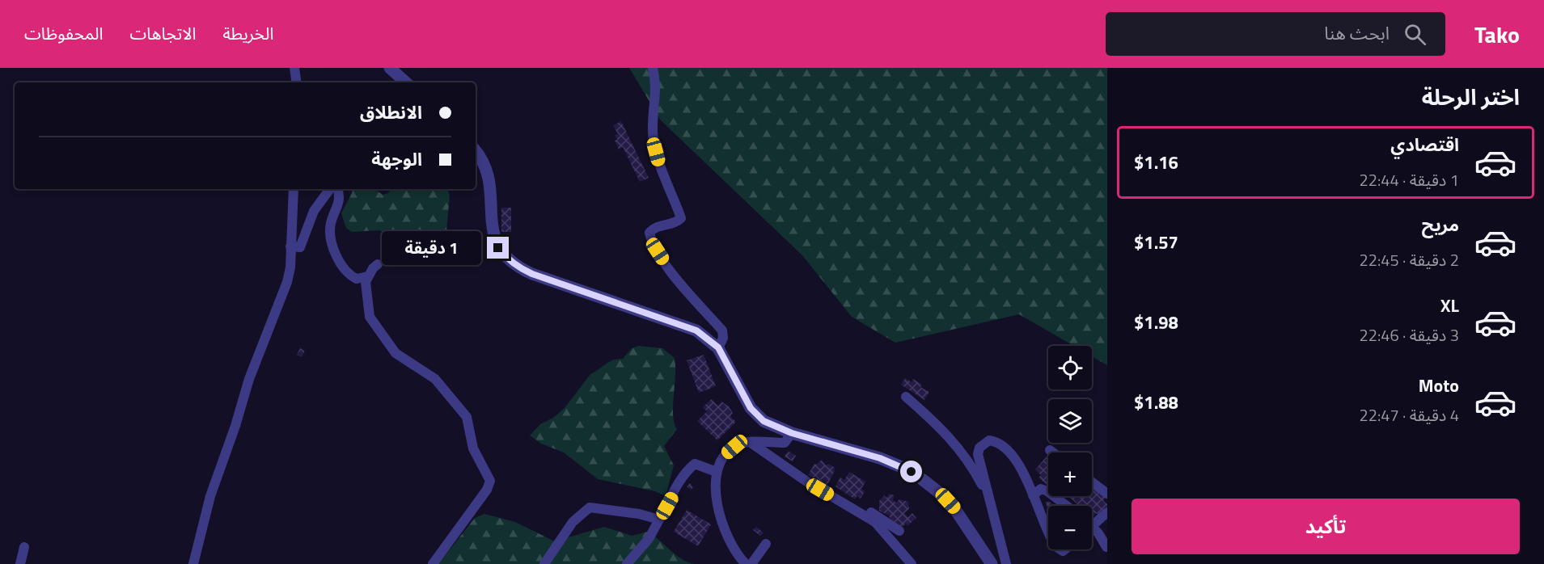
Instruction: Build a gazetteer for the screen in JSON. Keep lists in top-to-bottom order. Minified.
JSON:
{"page":{"header":"Tako","search":"ابحث هنا","nav":["الخريطة","الاتجاهات","المحفوظات"],"heading":"اختر الرحلة","banner":["الانطلاق","الوجهة"],"list":[{"name":"اقتصادي","note":"1 دقيقة · 22:44","value":"$1.16"},{"name":"مريح","note":"2 دقيقة · 22:45","value":"$1.57"},{"name":"XL","note":"3 دقيقة · 22:46","value":"$1.98"},{"name":"Moto","note":"4 دقيقة · 22:47","value":"$1.88"}],"bubble":"1 دقيقة","map_buttons":["+","−"],"buttons":"تأكيد"}}
